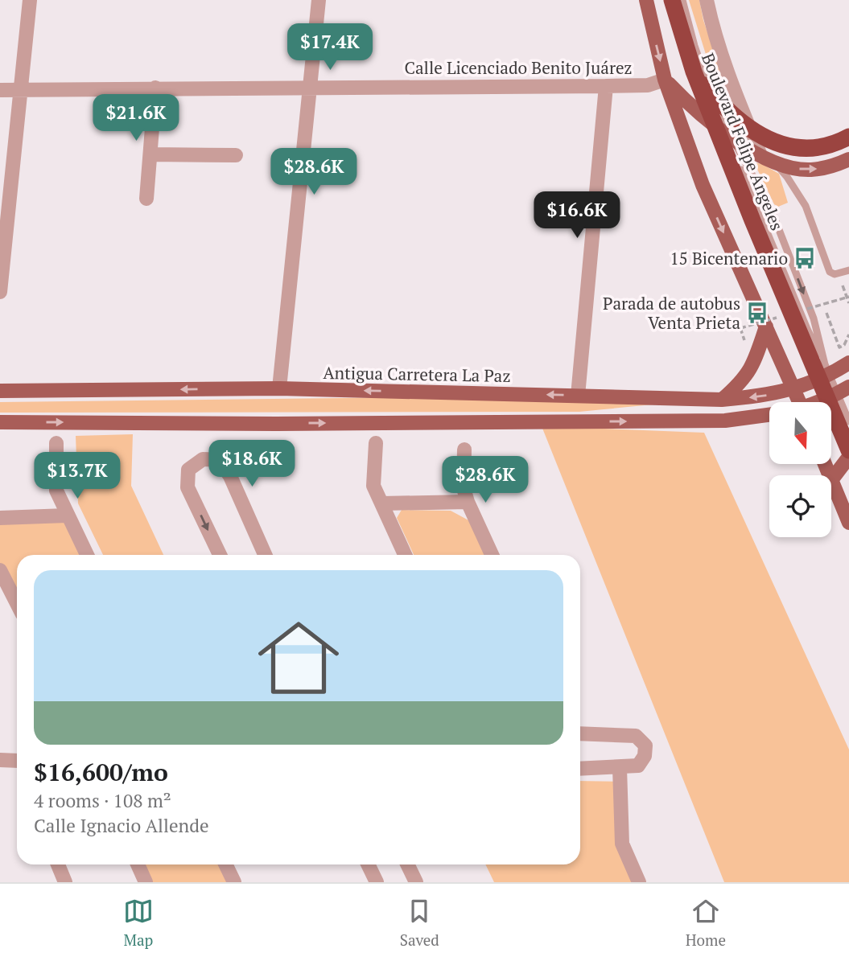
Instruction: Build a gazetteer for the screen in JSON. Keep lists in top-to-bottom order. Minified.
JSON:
{"streets":{"highway":["Boulevard Felipe Ángeles"],"main road":["Antigua Carretera La Paz"],"street":["Calle Licenciado Benito Juárez"]},"places":{"bus stop":["15 Bicentenario","Parada de autobus Venta Prieta"]},"north":"bottom","page":{"price":["$17.4K","$21.6K","$28.6K","$16.6K","$18.6K","$13.7K","$28.6K"],"list":[{"name":"$16,600/mo","note":"4 rooms · 108 m² · Calle Ignacio Allende"}],"tabs":["Map","Saved","Home"]}}
